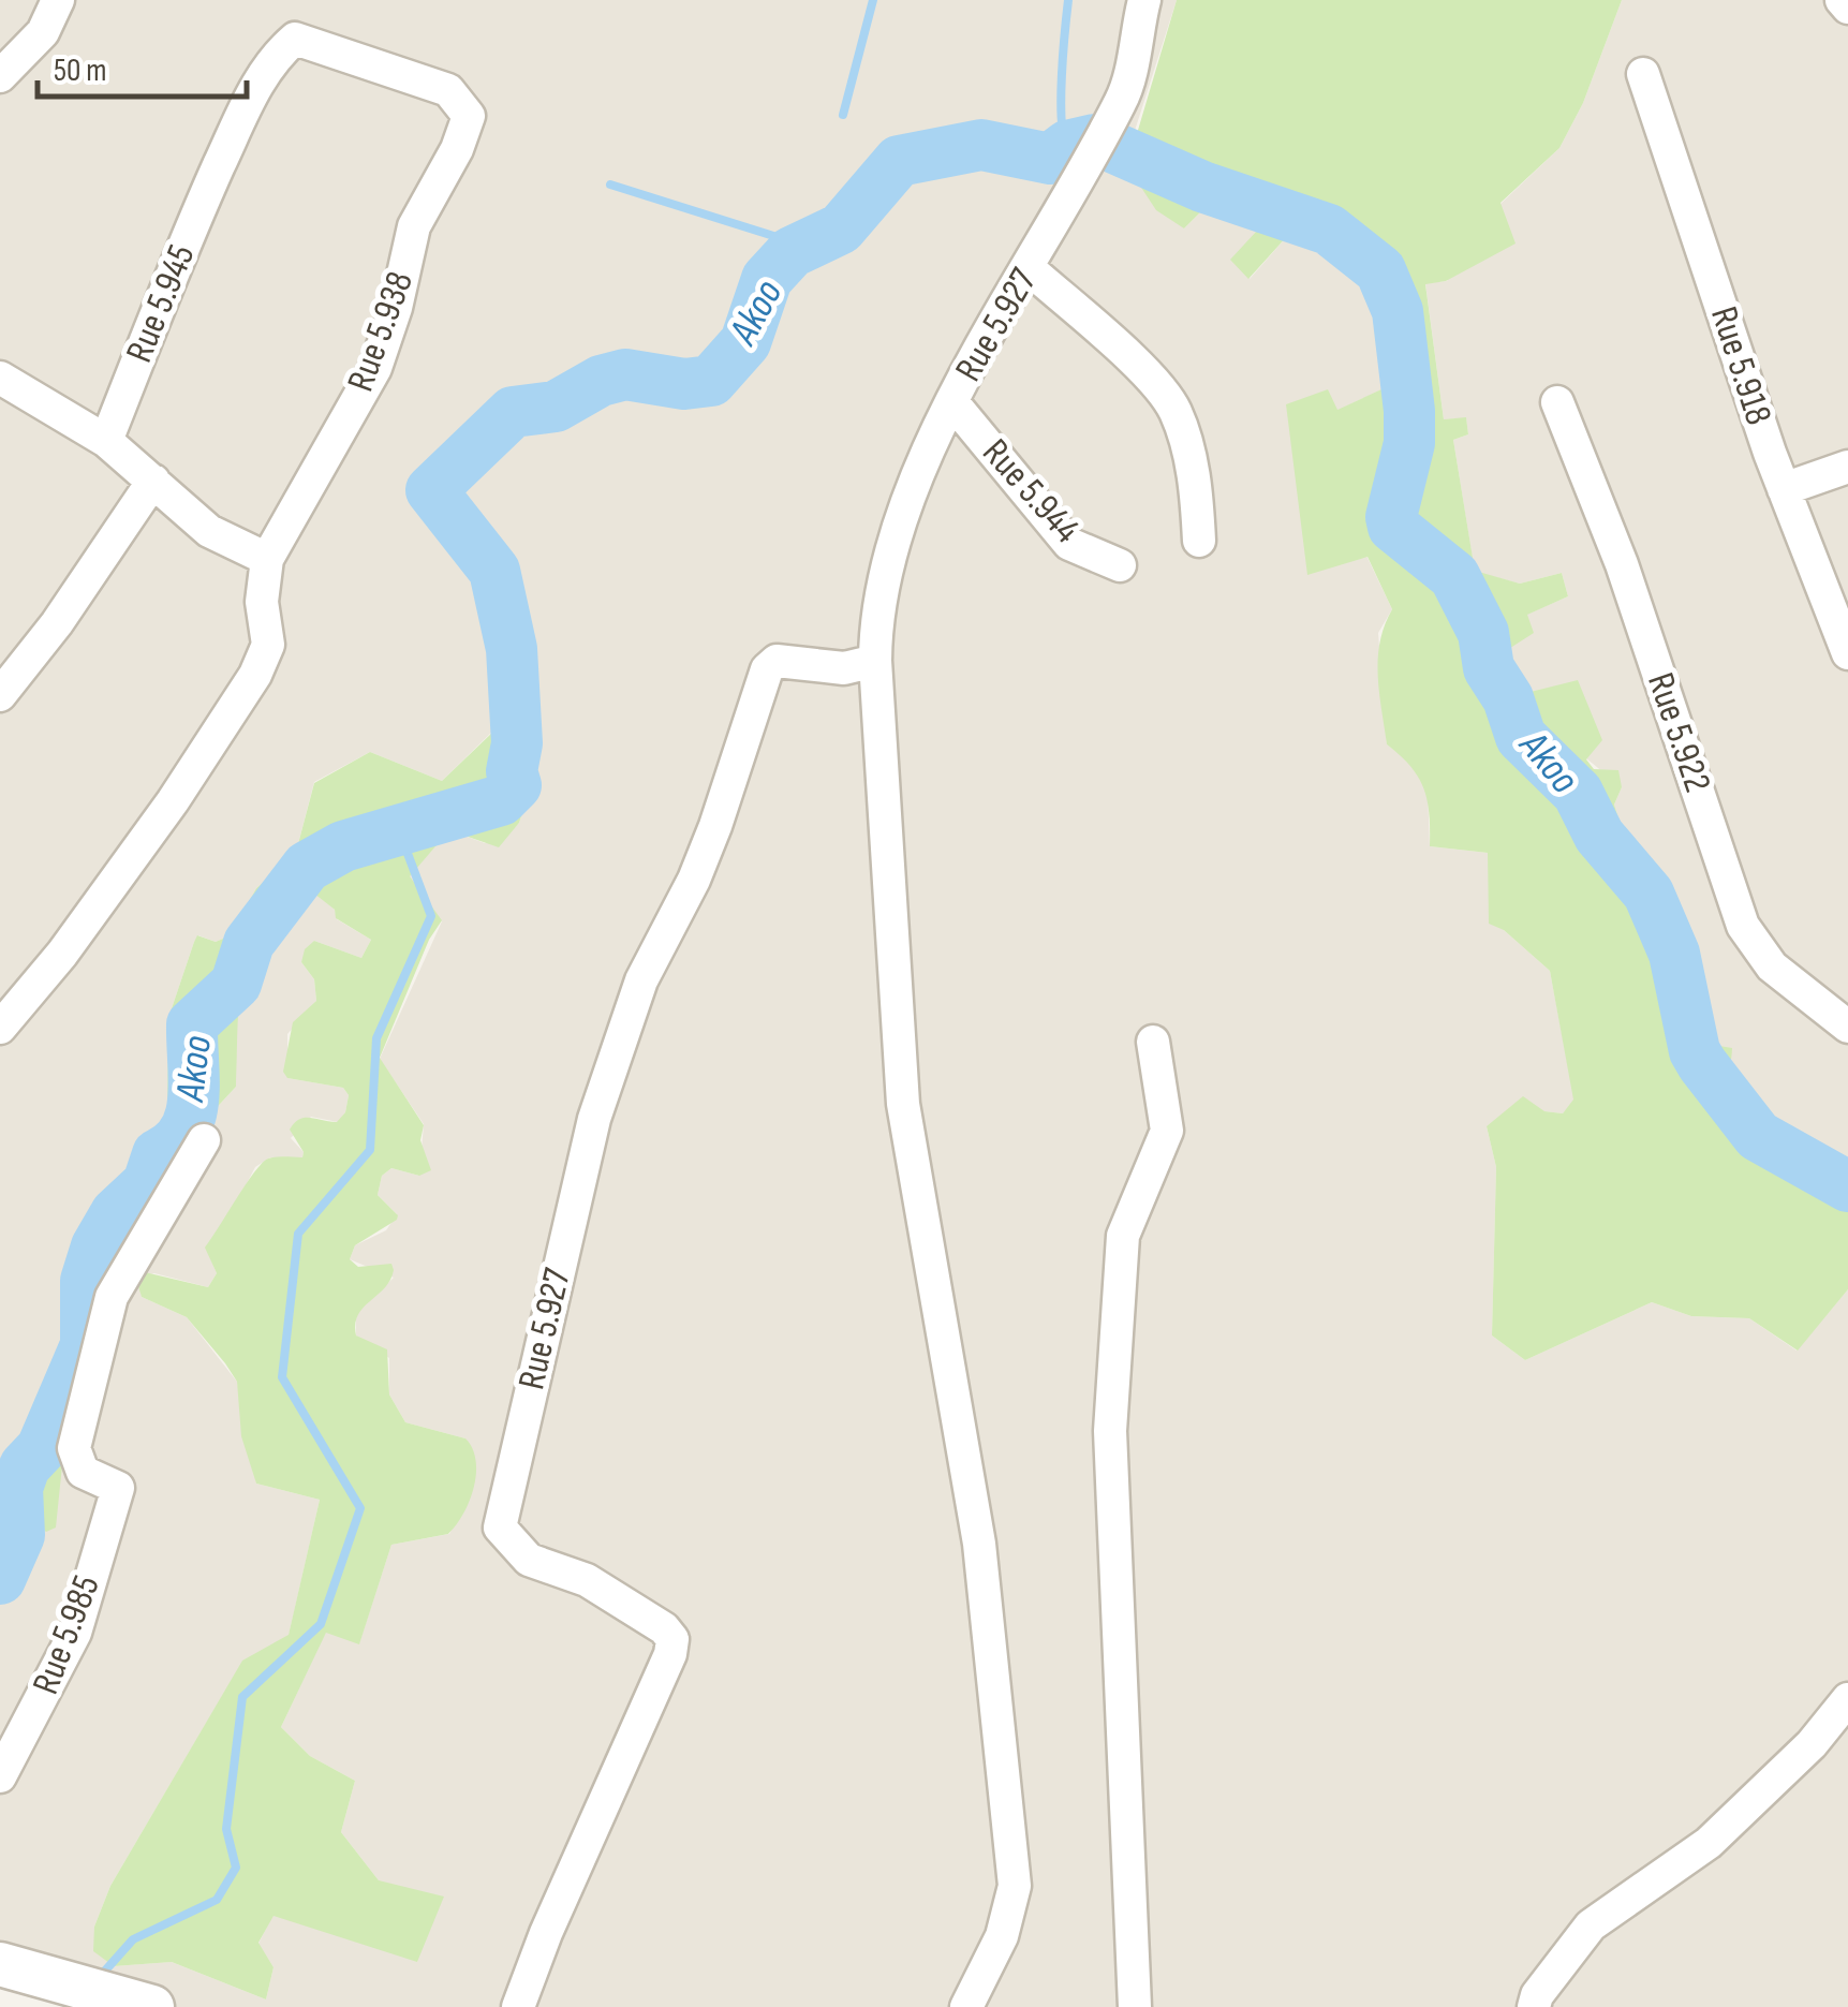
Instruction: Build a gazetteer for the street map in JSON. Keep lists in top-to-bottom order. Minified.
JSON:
{"streets":{"street":["Rue 5.945","Rue 5.927","Rue 5.938","Rue 5.918","Rue 5.944","Rue 5.922","Rue 5.985"]},"crossings":[["Rue 5.945","Rue 5.938"],["Rue 5.927","Rue 5.944"]],"water":["Akoo"],"scale_bar":"50 m"}
